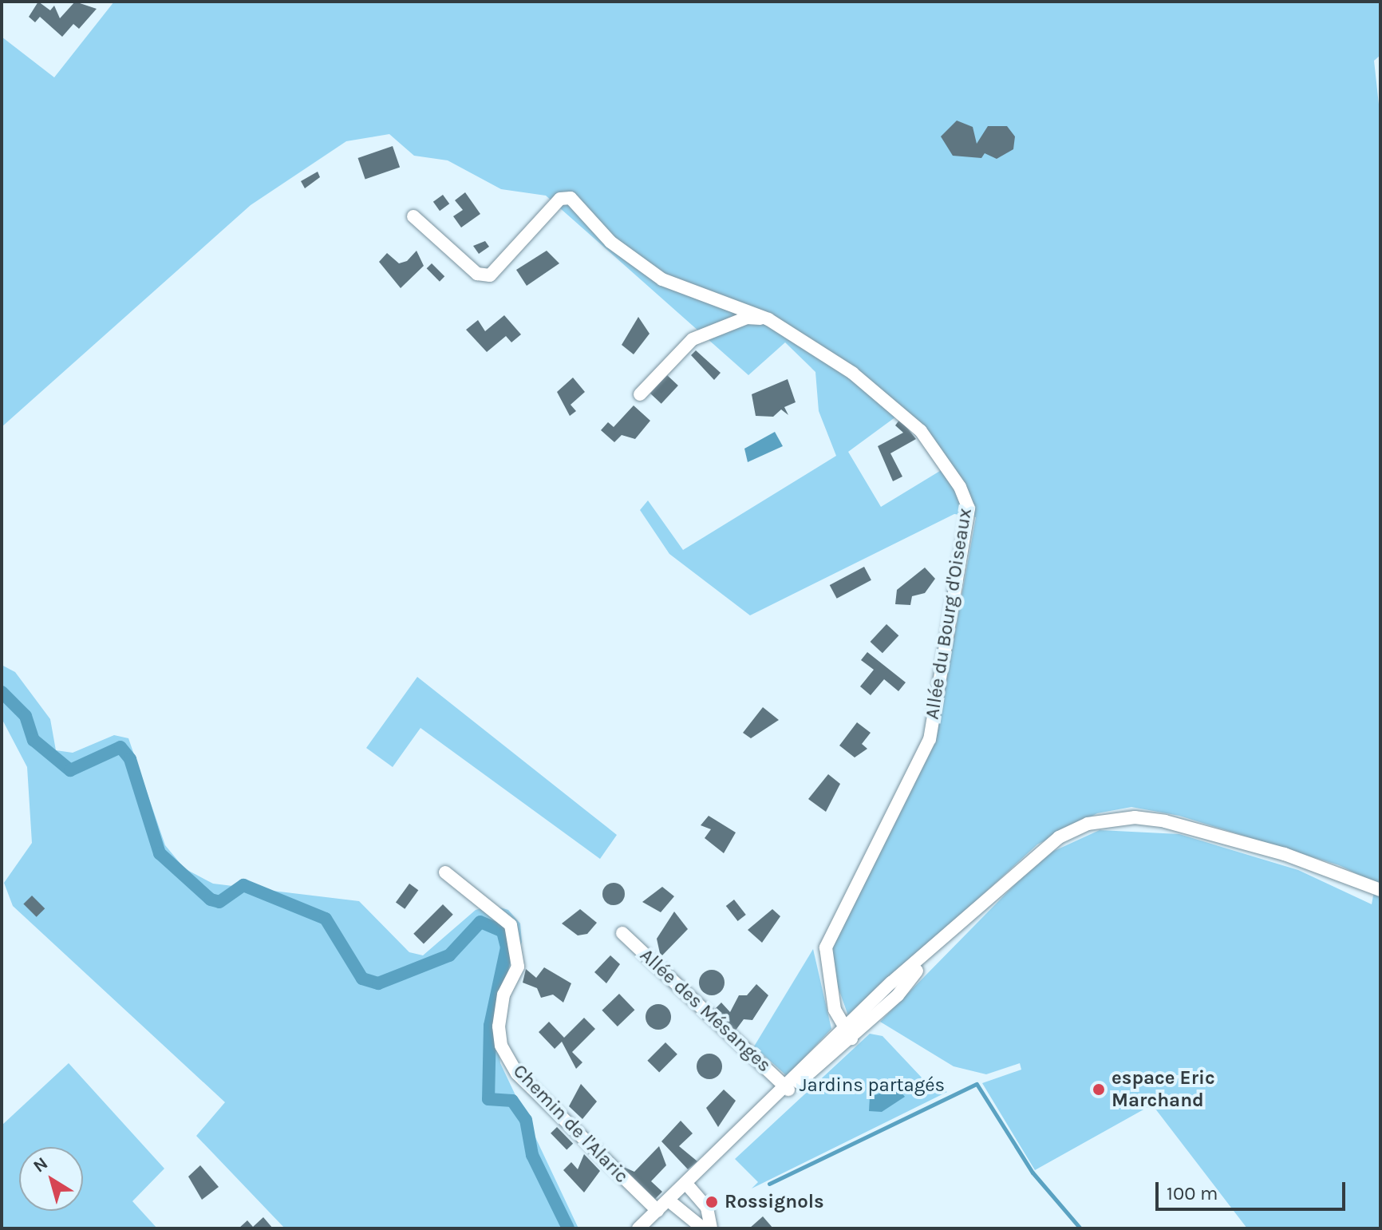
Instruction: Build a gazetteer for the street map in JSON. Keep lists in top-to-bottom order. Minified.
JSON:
{"streets":{"street":["Allée du Bourg d'Oiseaux","Allée des Mésanges","Chemin de l'Alaric"]},"parks":["Jardins partagés"],"places":["espace Eric Marchand","Rossignols"],"scale_bar":"100 m","north":"top left"}
